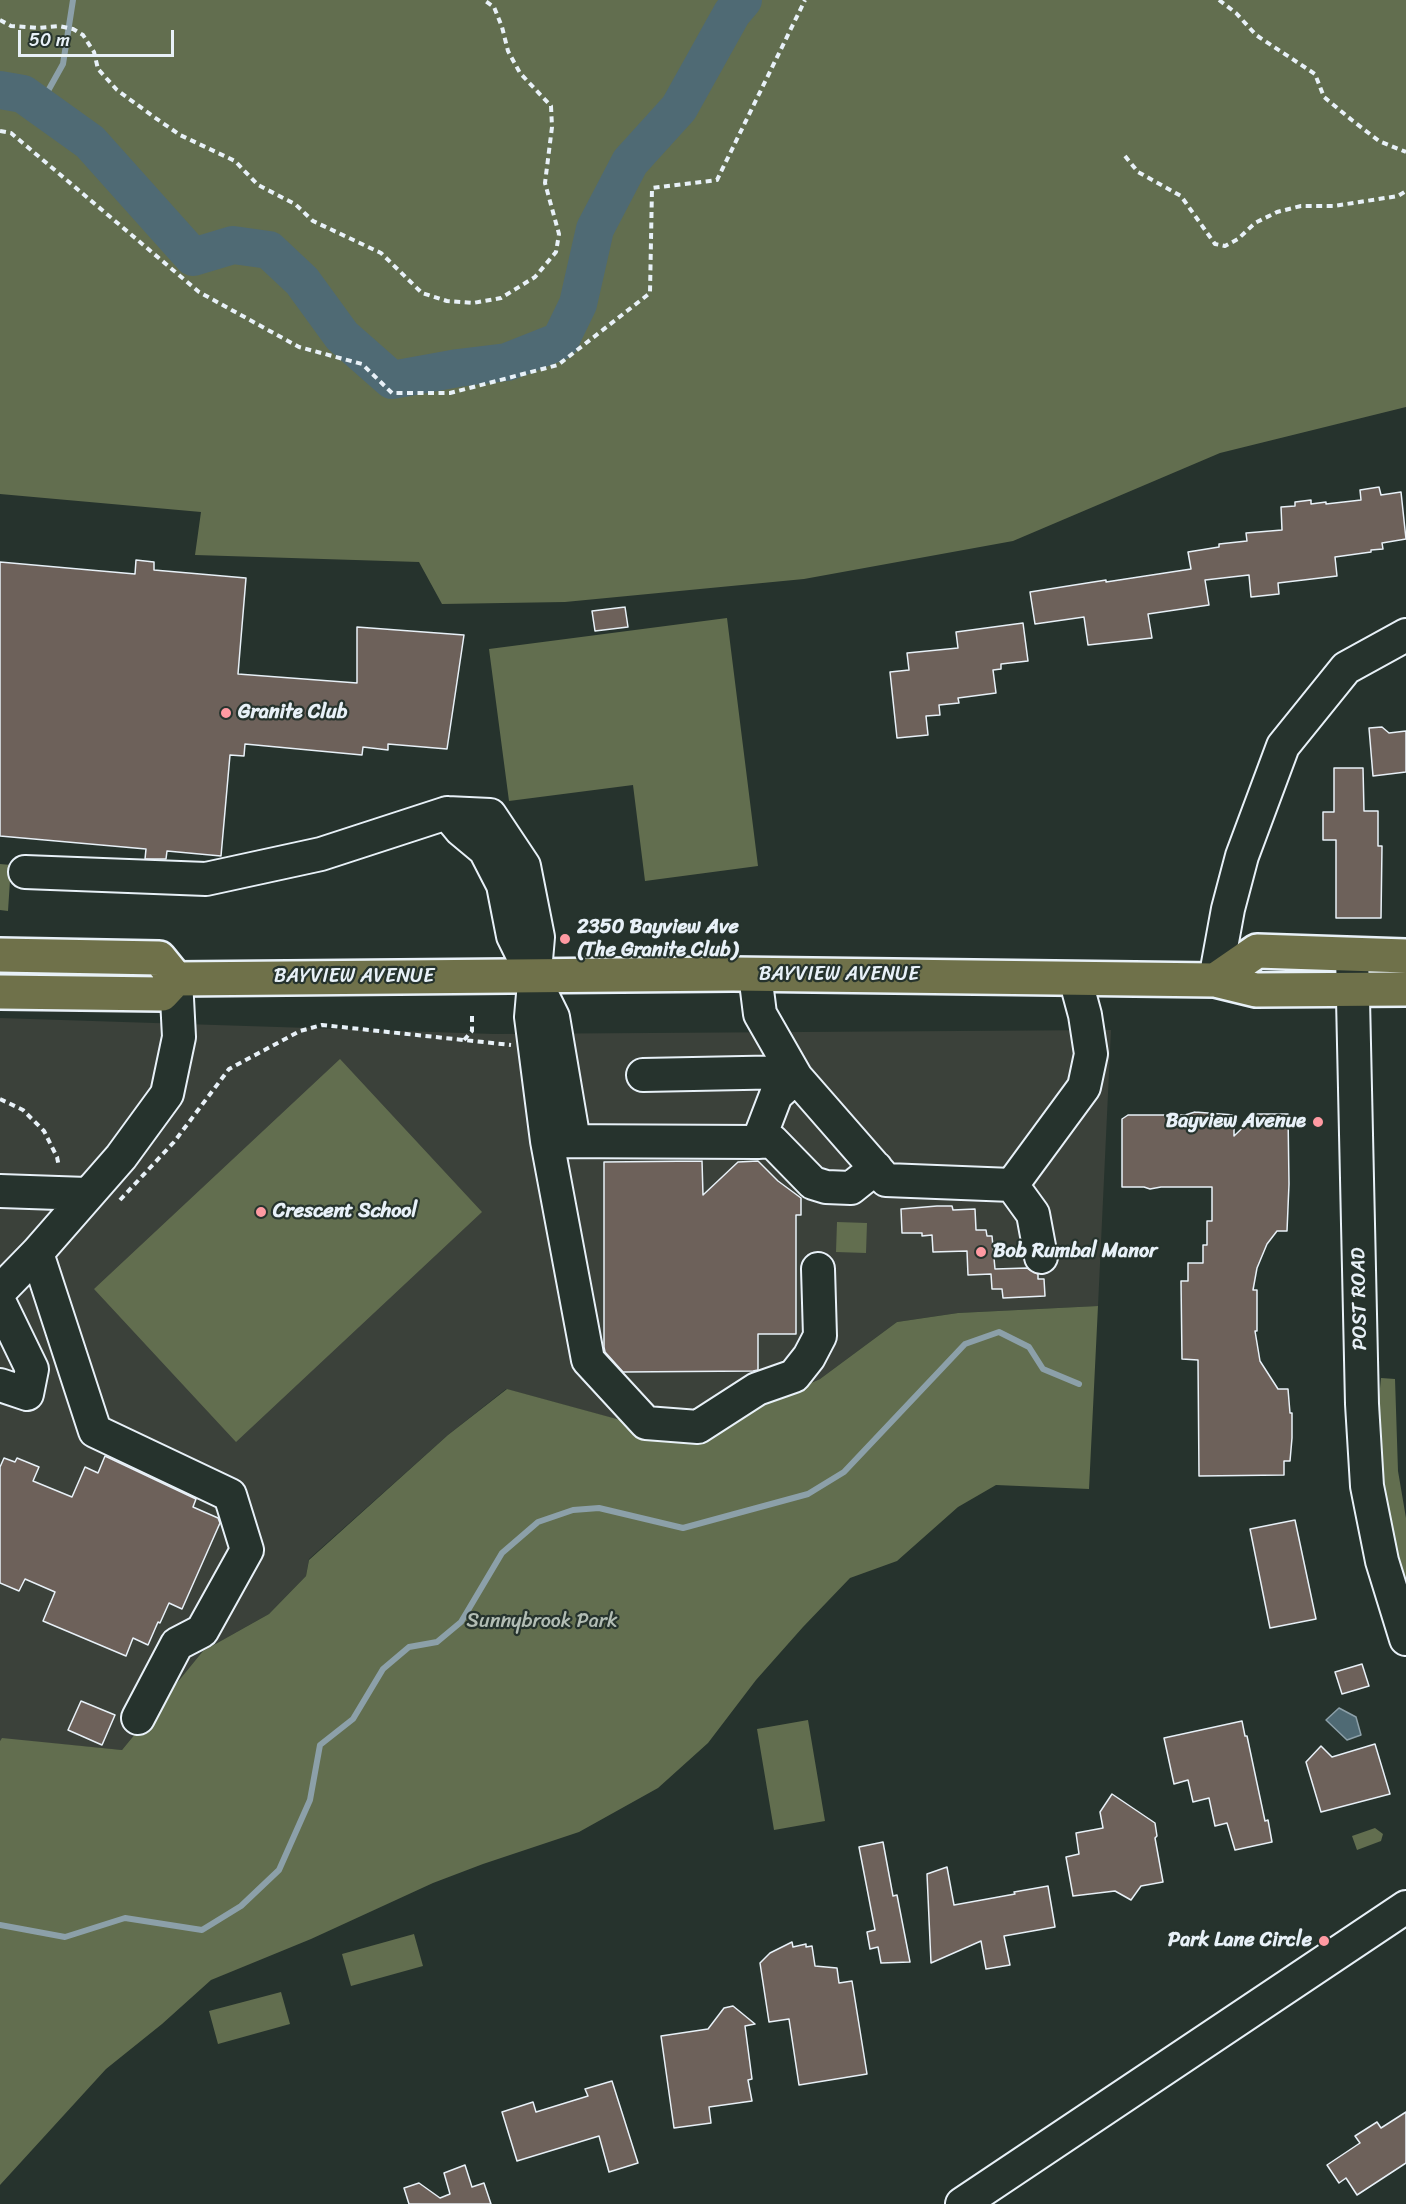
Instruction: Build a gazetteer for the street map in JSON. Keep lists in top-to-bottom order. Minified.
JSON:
{"streets":{"main road":["BAYVIEW AVENUE"],"street":["POST ROAD"]},"crossings":[["BAYVIEW AVENUE","POST ROAD"]],"parks":["Sunnybrook Park"],"places":["Granite Club","2350 Bayview Ave (The Granite Club)","Bayview Avenue","Crescent School","Bob Rumbal Manor","Park Lane Circle"],"scale_bar":"50 m"}
